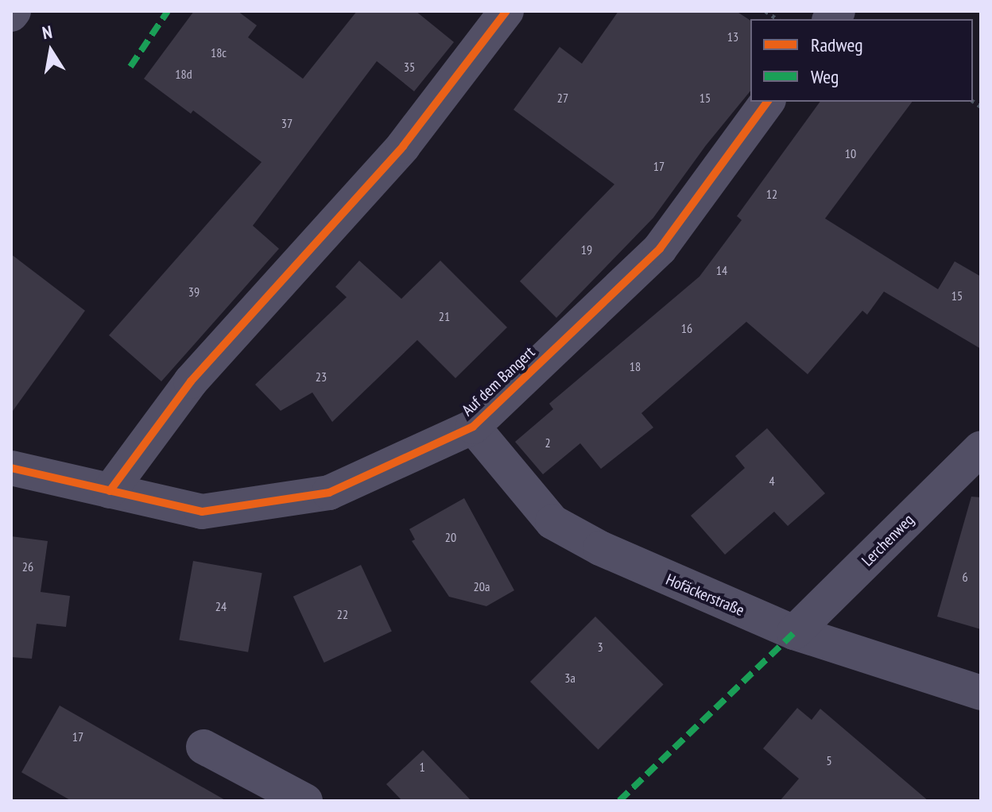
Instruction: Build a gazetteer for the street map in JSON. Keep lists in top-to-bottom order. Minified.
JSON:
{"streets":{"street":["Auf dem Bangert","Lerchenweg","Hofäckerstraße"]},"crossings":[["Auf dem Bangert","Hofäckerstraße"],["Lerchenweg","Hofäckerstraße"]],"house_numbers":["13","18c","35","18d","27","15","37","10","17","12","19","14","39","15","21","16","18","23","2","4","20","26","6","20a","24","22","3","3a","17","5","1"],"legend":["Radweg","Weg"],"north":"top"}
